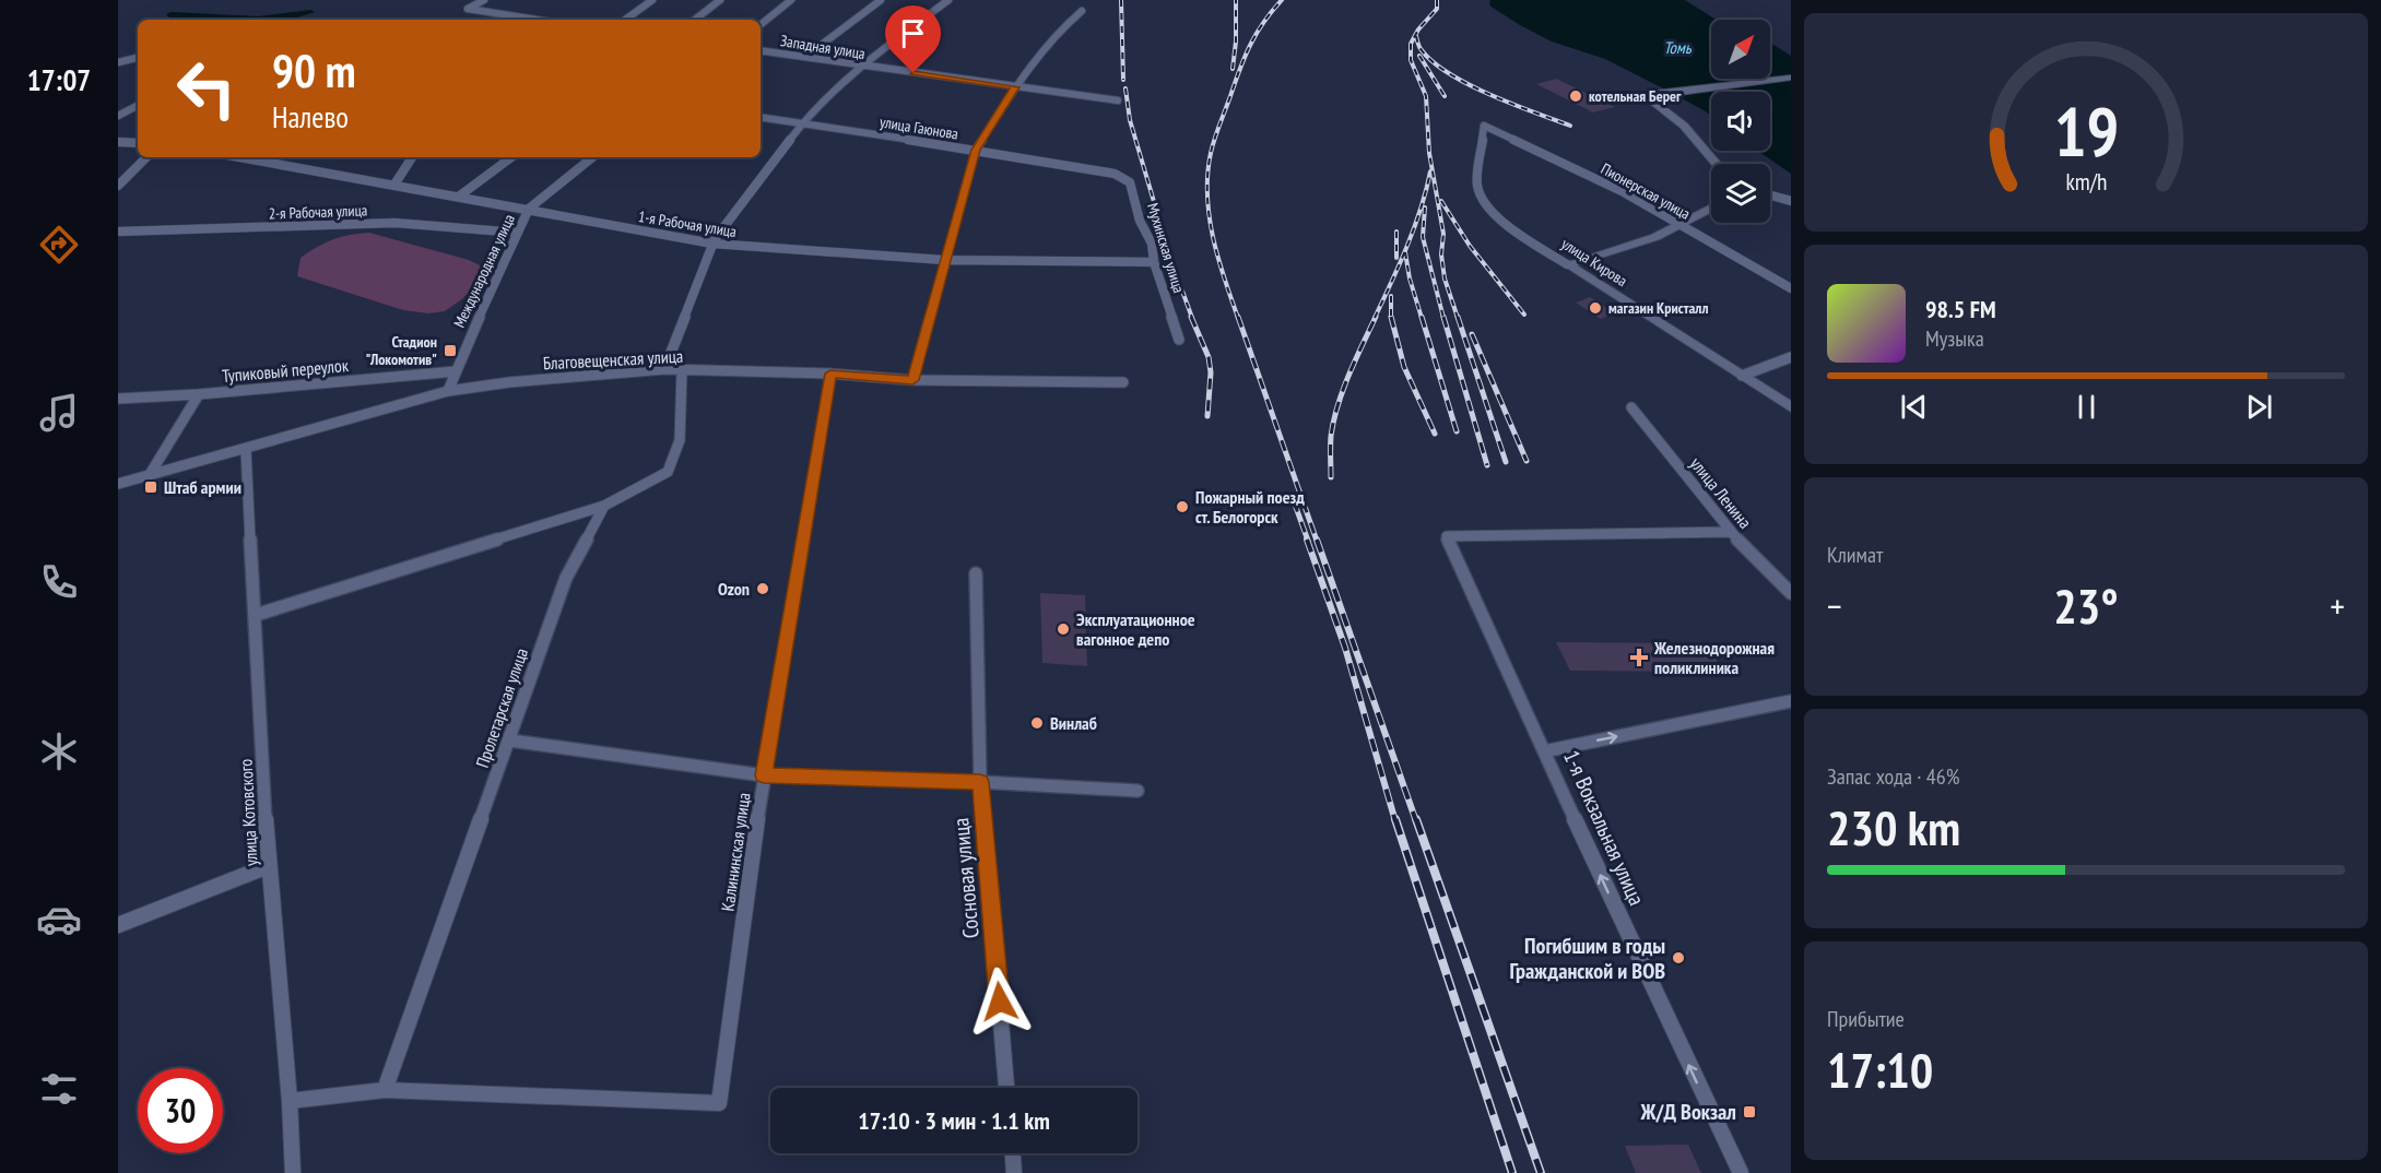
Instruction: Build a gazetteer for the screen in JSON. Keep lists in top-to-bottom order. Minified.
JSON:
{"streets":{"main road":["улица Кирова"],"street":["Западная улица","улица Гаюнова","Пионерская улица","2-я Рабочая улица","1-я Рабочая улица","Мухинская улица","Международная улица","Благовещенская улица","Тупиковый переулок","улица Ленина","Пролетарская улица","улица Котовского","1-я Вокзальная улица","Калининская улица","Сосновая улица"]},"crossings":[["улица Гаюнова","Мухинская улица"],["Пионерская улица","улица Кирова"],["2-я Рабочая улица","Международная улица"],["1-я Рабочая улица","Мухинская улица"],["1-я Рабочая улица","Международная улица"],["Международная улица","Благовещенская улица"],["Международная улица","Тупиковый переулок"],["Благовещенская улица","улица Котовского"],["Благовещенская улица","Калининская улица"],["улица Ленина","1-я Вокзальная улица"],["Пролетарская улица","Калининская улица"]],"one_way":["1-я Вокзальная улица"],"water":["Томь"],"places":{"other":["котельная Берег","магазин Кристалл","Пожарный поезд ст. Белогорск","Ozon","Эксплуатационное вагонное депо","Винлаб","Погибшим в годы Гражданской и ВОВ"],"transit":["Стадион \"Локомотив\"","Штаб армии","Ж/Д Вокзал"],"health":["Железнодорожная поликлиника"]},"north":"top right","page":{"tabs":"17:07","turn":["90 m","Налево"],"song":["98.5 FM","Музыка"],"tile":["Климат",["Запас хода · 46%","230 km"],["Прибытие","17:10"]],"heat":["−","23°","+"],"limit":"30","trip":"17:10 · 3 мин · 1.1 km","gauge":["19","km/h"]}}
